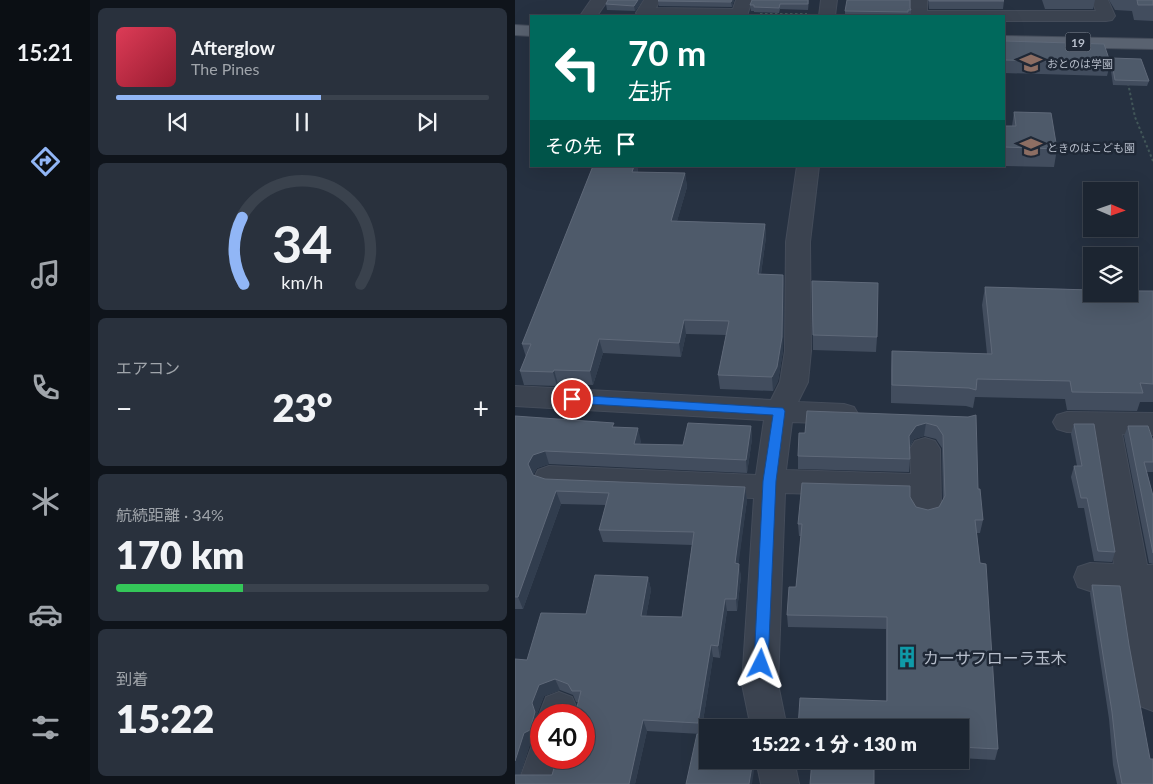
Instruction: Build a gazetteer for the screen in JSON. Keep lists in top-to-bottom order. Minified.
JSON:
{"streets":{"main road":["19"]},"places":{"school or university":["おとのは学園","ときのはこども園"],"building":["カーサフローラ玉木"]},"north":"right","page":{"tabs":"15:21","turn":["70 m","左折"],"song":["Afterglow","The Pines"],"then":"その先","tile":["エアコン",["航続距離 · 34%","170 km"],["到着","15:22"]],"heat":["−","23°","+"],"limit":"40","trip":"15:22 · 1 分 · 130 m","gauge":["34","km/h"]}}
